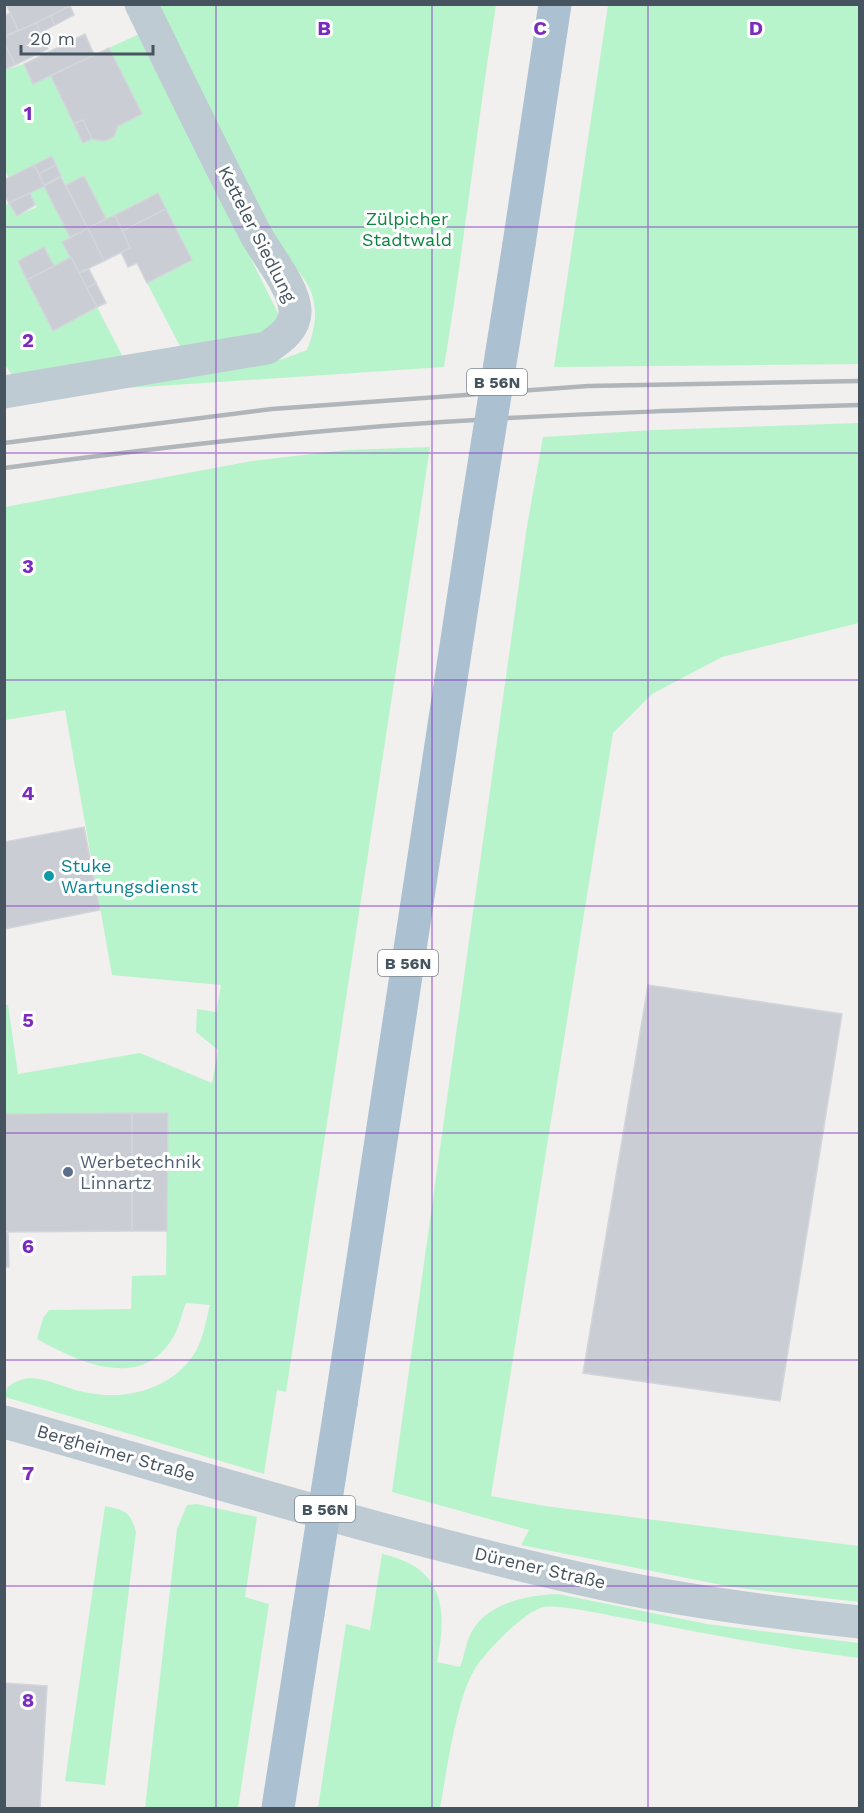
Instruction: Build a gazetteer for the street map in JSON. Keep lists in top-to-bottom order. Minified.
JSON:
{"streets":{"main road":["B 56N"],"street":["Ketteler Siedlung","Bergheimer Straße","Dürener Straße"]},"crossings":[["Bergheimer Straße","Dürener Straße"]],"parks":["Zülpicher Stadtwald"],"places":["Stuke Wartungsdienst","Werbetechnik Linnartz"],"scale_bar":"20 m","grid":{"columns":["B","C","D"],"rows":["1","2","3","4","5","6","7","8"]}}
